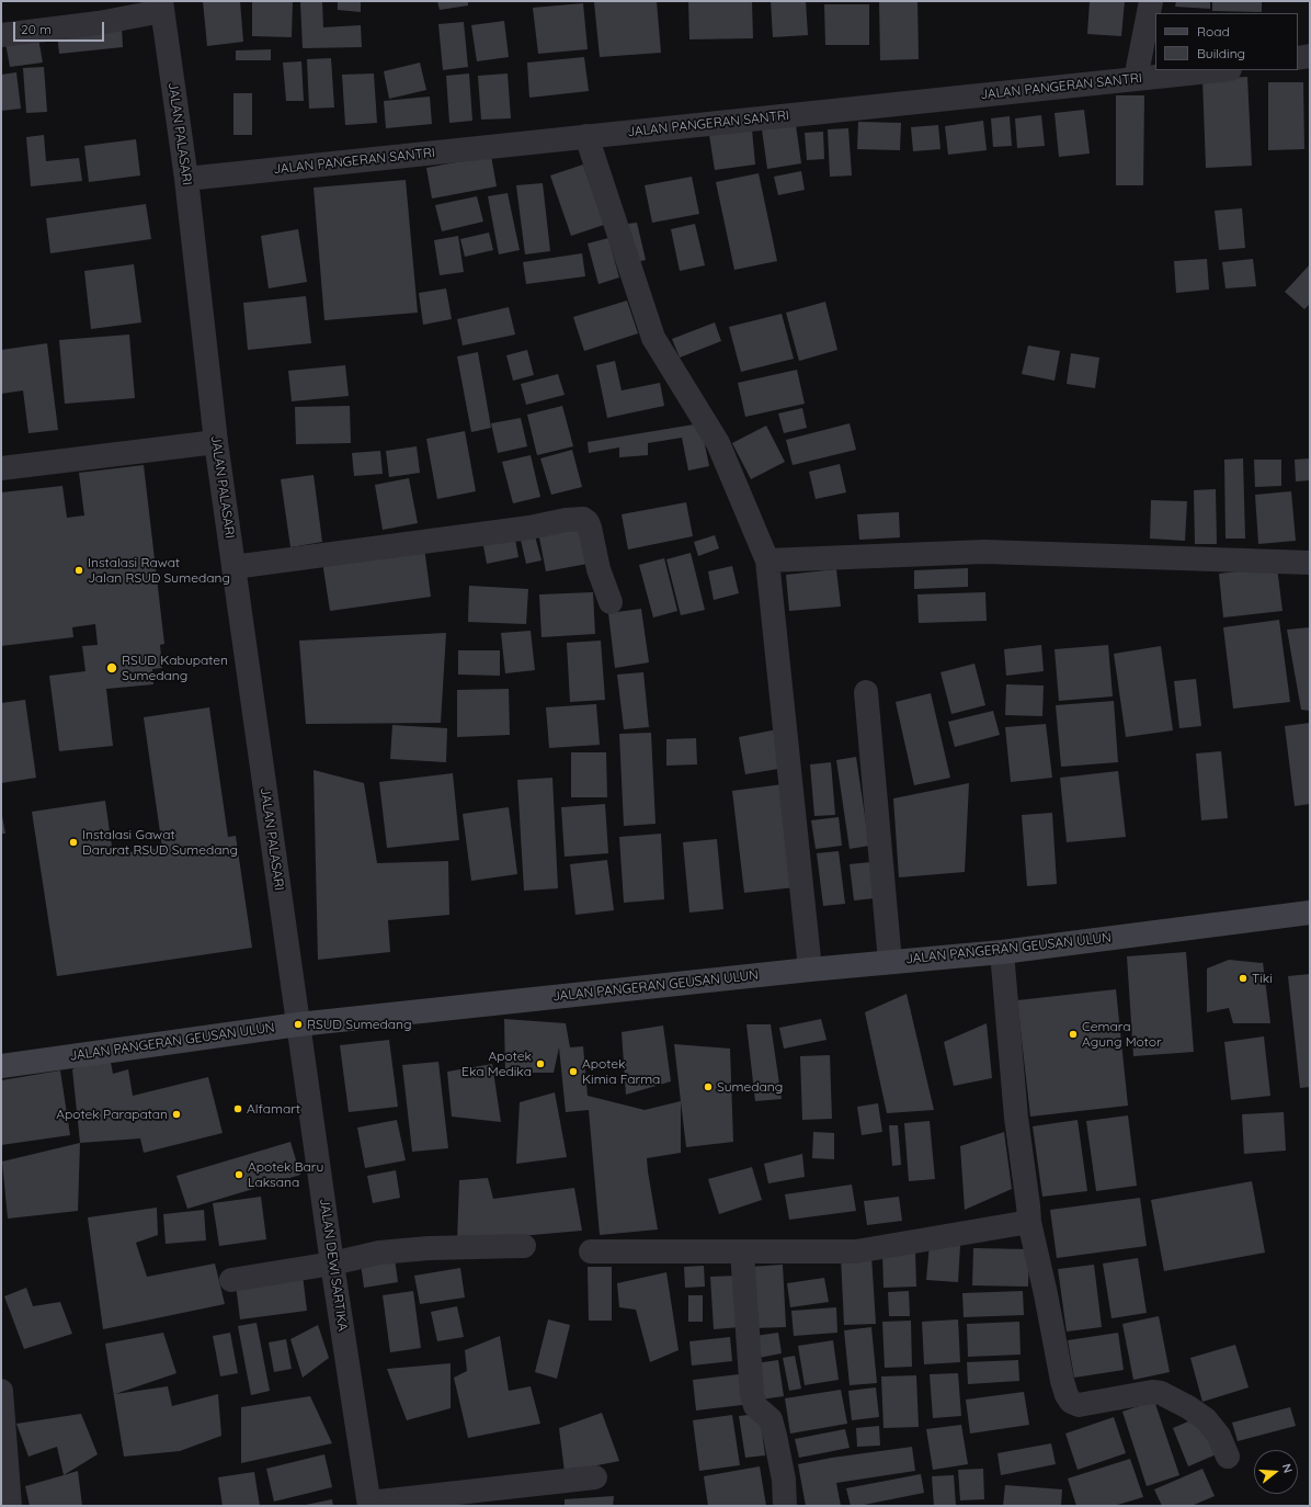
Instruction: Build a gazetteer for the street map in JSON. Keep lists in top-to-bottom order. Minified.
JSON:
{"streets":{"main road":["JALAN PANGERAN GEUSAN ULUN"],"street":["JALAN PANGERAN SANTRI","JALAN PALASARI","JALAN DEWI SARTIKA"]},"crossings":[["JALAN PANGERAN SANTRI","JALAN PALASARI"],["JALAN PALASARI","JALAN PANGERAN GEUSAN ULUN"],["JALAN PALASARI","JALAN DEWI SARTIKA"],["JALAN PANGERAN GEUSAN ULUN","JALAN DEWI SARTIKA"]],"places":["Instalasi Rawat Jalan RSUD Sumedang","RSUD Kabupaten Sumedang","Instalasi Gawat Darurat RSUD Sumedang","Tiki","RSUD Sumedang","Cemara Agung Motor","Apotek Eka Medika","Apotek Kimia Farma","Sumedang","Alfamart","Apotek Parapatan","Apotek Baru Laksana"],"legend":["Road","Building"],"scale_bar":"20 m","north":"right"}
